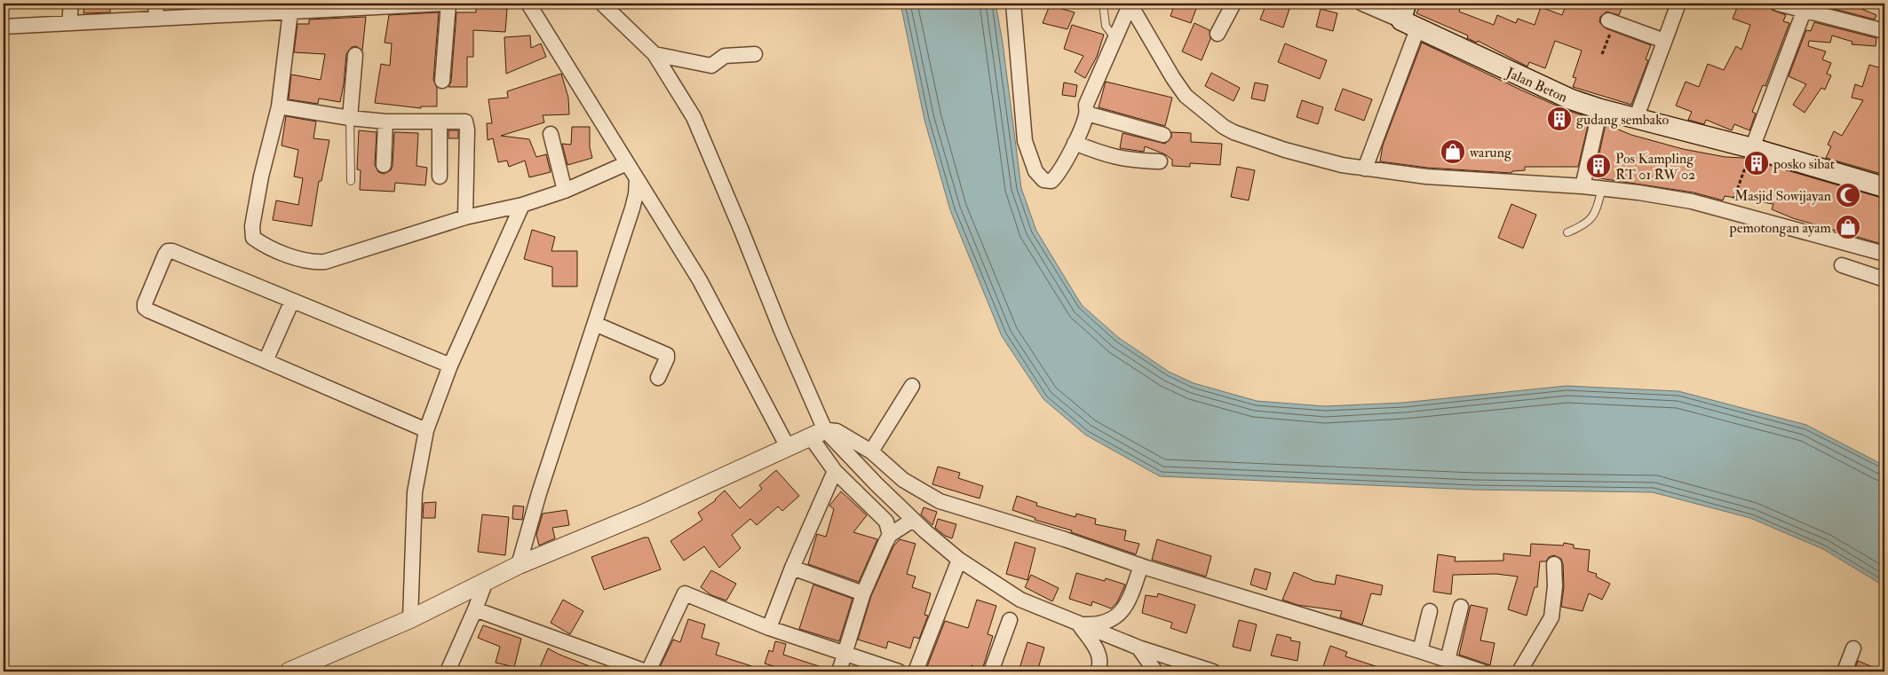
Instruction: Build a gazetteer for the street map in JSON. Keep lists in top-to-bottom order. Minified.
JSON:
{"streets":{"main road":["Jalan Beton"]},"places":{"building":["gudang sembako","posko sibat","Pos Kampling RT 01 RW 02"],"shop":["warung","pemotongan ayam"],"mosque":["Masjid Sowijayan"]}}
